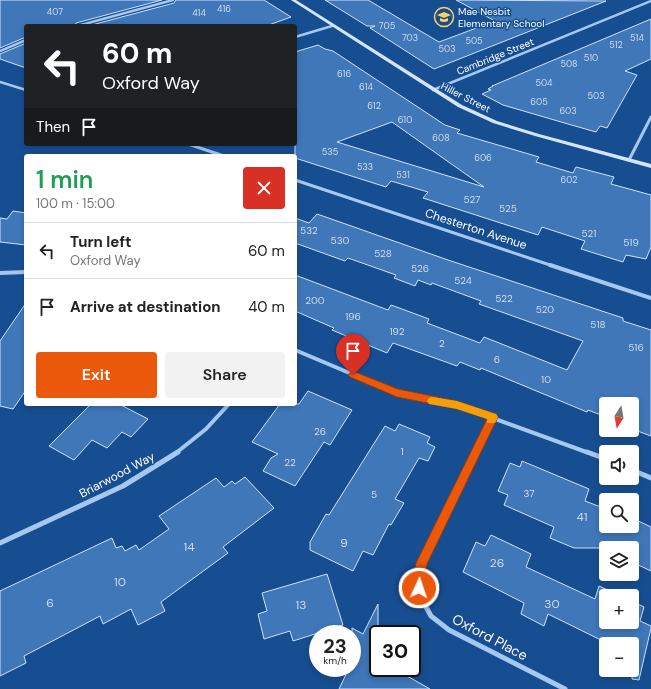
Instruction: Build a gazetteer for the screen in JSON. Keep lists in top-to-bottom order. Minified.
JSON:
{"streets":{"street":["Cambridge Street","Hiller Street","Chesterton Avenue","Briarwood Way","Oxford Place"]},"crossings":[["Cambridge Street","Hiller Street"]],"places":{"school or university":["Mae Nesbit Elementary School"]},"house_numbers":["416","407","414","705","703","514","505","512","503","510","508","616","504","614","503","605","612","603","610","608","535","606","533","531","602","527","525","532","521","530","519","528","526","524","522","200","520","196","518","192","2","516","6","10","26","1","22","37","5","41","9","14","26","10","6","30","13"],"north":"bottom","page":{"turn":["60 m","Oxford Way"],"then":"Then","heading":["1 min","100 m · 15:00"],"list":[{"name":"Turn left","note":"Oxford Way","value":"60 m"},{"name":"Arrive at destination","value":"40 m"}],"buttons":["Exit","Share"],"map_buttons":["+","−"],"speed":"23 km/h","limit":"30"}}
